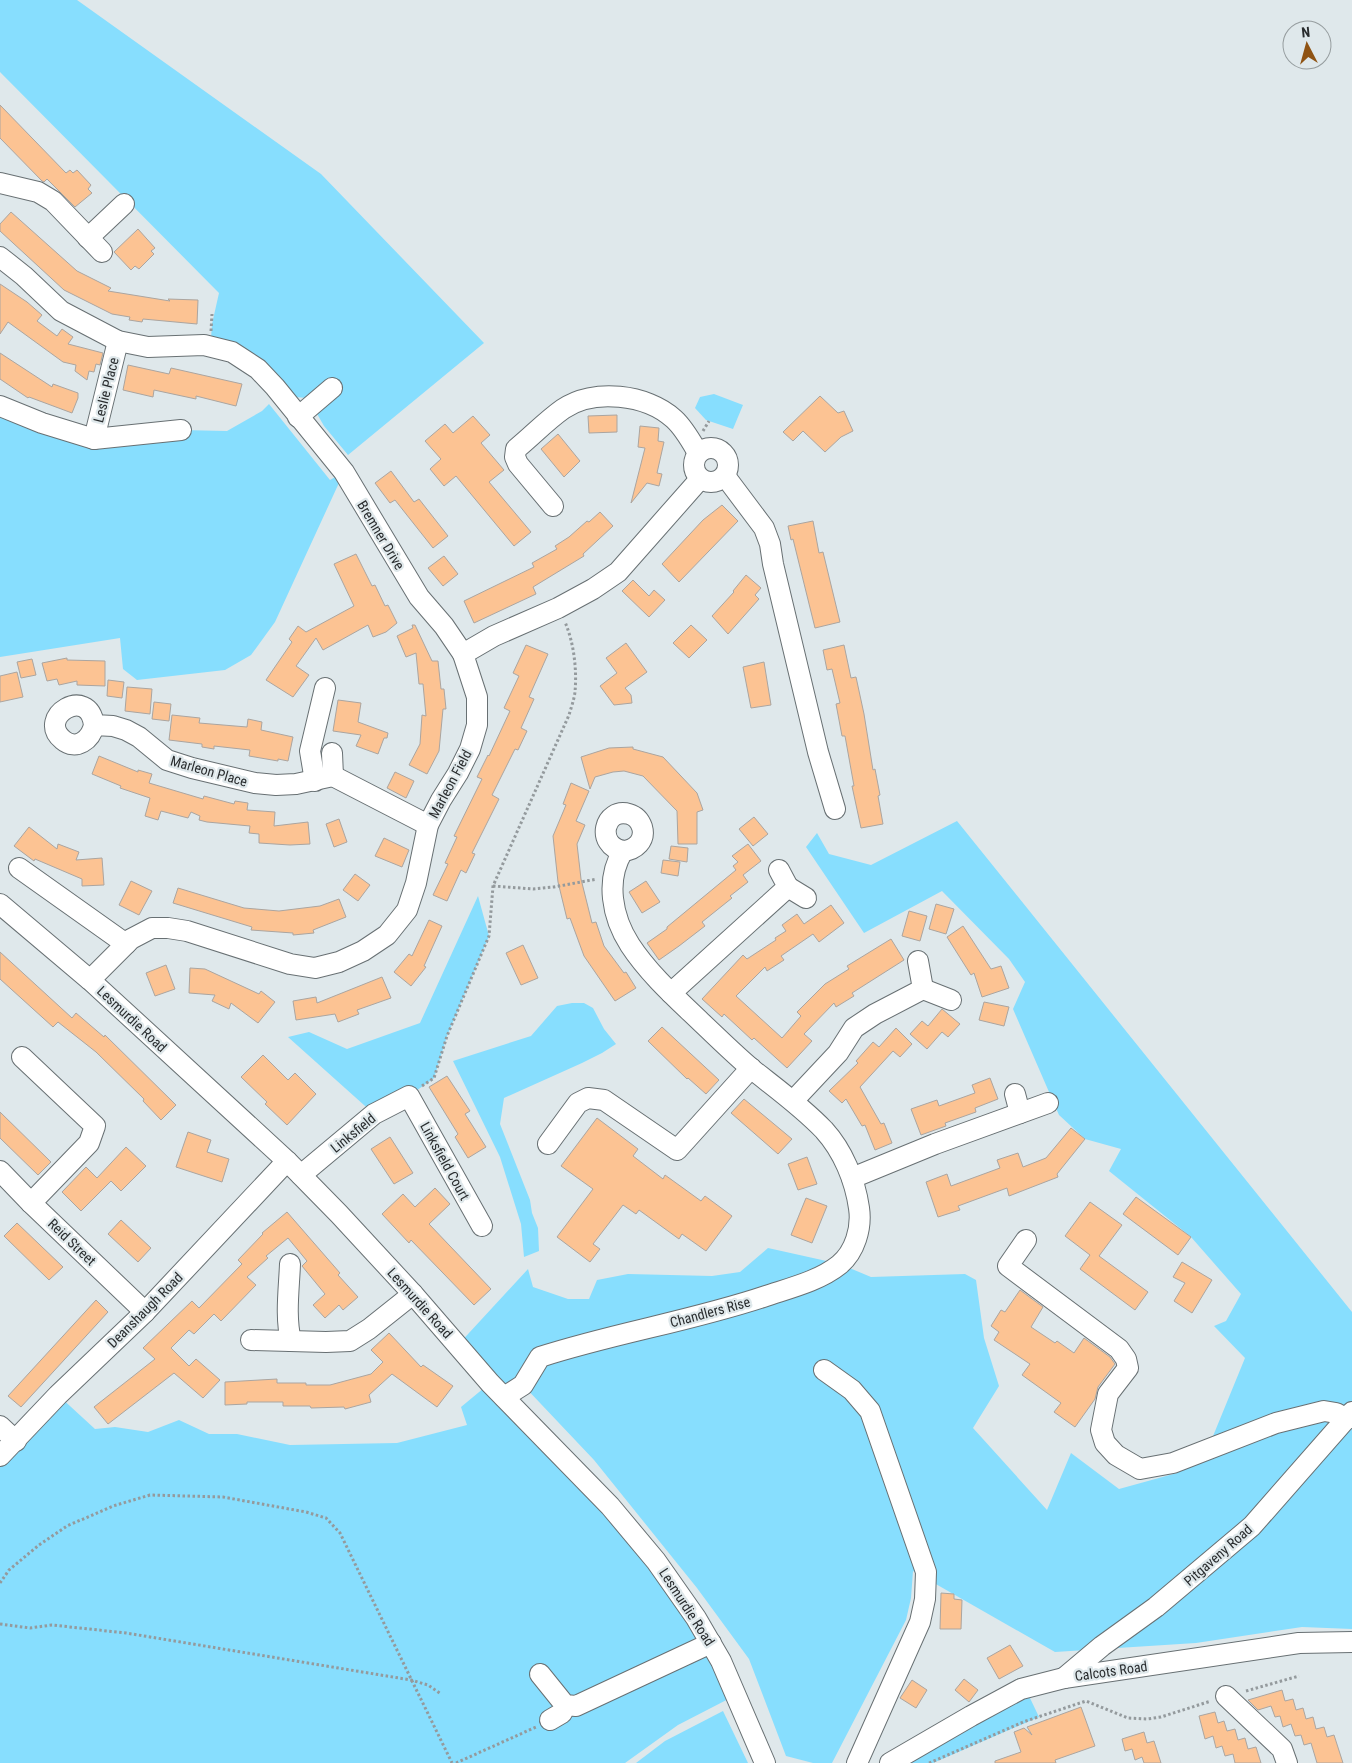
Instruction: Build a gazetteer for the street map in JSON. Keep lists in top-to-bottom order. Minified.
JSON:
{"streets":{"street":["Leslie Place","Bremner Drive","Marleon Place","Marleon Field","Lesmurdie Road","Linksfield","Linksfield Court","Reid Street","Deanshaugh Road","Chandlers Rise","Pitgaveny Road","Calcots Road"]},"crossings":[["Leslie Place","Bremner Drive"],["Bremner Drive","Marleon Field"],["Marleon Field","Lesmurdie Road"],["Lesmurdie Road","Linksfield"],["Lesmurdie Road","Deanshaugh Road"],["Lesmurdie Road","Chandlers Rise"],["Linksfield","Linksfield Court"],["Linksfield","Deanshaugh Road"],["Reid Street","Deanshaugh Road"],["Pitgaveny Road","Calcots Road"]],"north":"top"}
